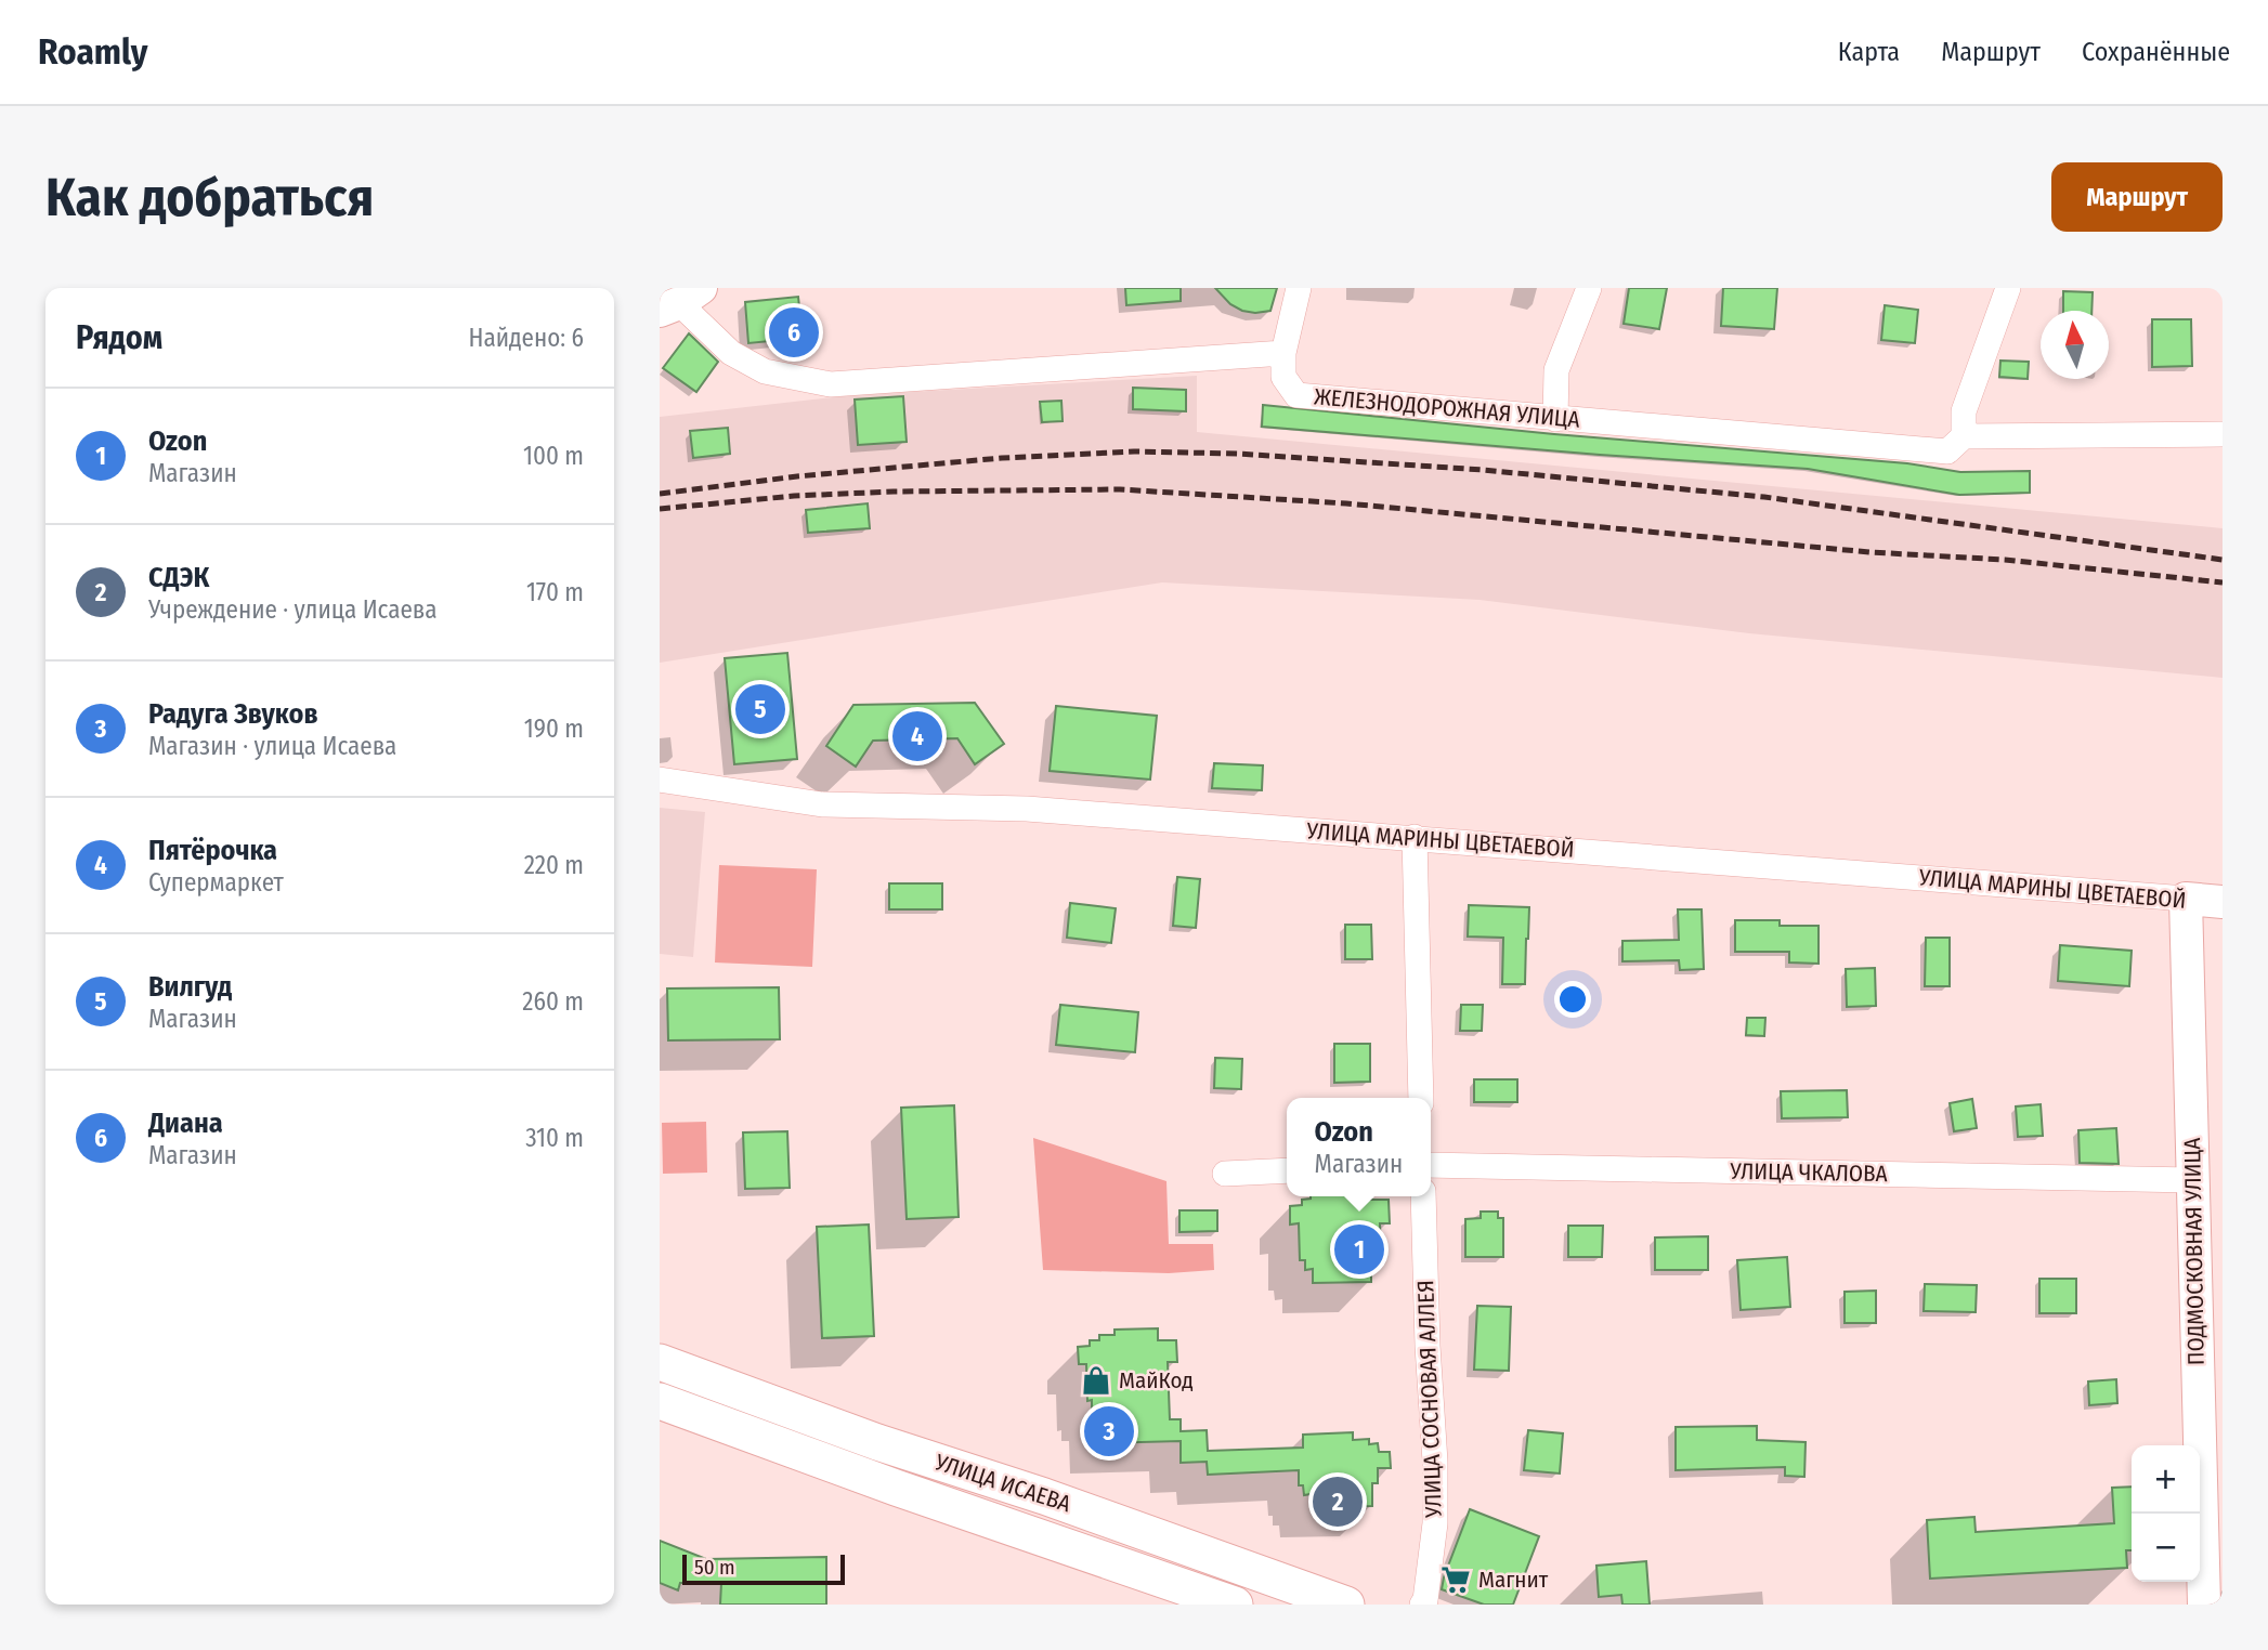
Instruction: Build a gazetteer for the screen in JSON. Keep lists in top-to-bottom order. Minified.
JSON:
{"streets":{"main road":["УЛИЦА ИСАЕВА"],"street":["ЖЕЛЕЗНОДОРОЖНАЯ УЛИЦА","УЛИЦА МАРИНЫ ЦВЕТАЕВОЙ","УЛИЦА ЧКАЛОВА","ПОДМОСКОВНАЯ УЛИЦА","УЛИЦА СОСНОВАЯ АЛЛЕЯ"]},"crossings":[["УЛИЦА МАРИНЫ ЦВЕТАЕВОЙ","ПОДМОСКОВНАЯ УЛИЦА"],["УЛИЦА ЧКАЛОВА","ПОДМОСКОВНАЯ УЛИЦА"]],"places":{"shop":["МайКод"],"supermarket":["Магнит"]},"scale_bar":"50 m","north":"top","page":{"header":"Roamly","nav":["Карта","Маршрут","Сохранённые"],"buttons":"Маршрут","title":"Как добраться","heading":["Рядом","Найдено: 6"],"pins":["6","5","4","1","3","2"],"list":[{"mark":"1","name":"Ozon","note":"Магазин","value":"100 m"},{"mark":"2","name":"СДЭК","note":"Учреждение · улица Исаева","value":"170 m"},{"mark":"3","name":"Радуга Звуков","note":"Магазин · улица Исаева","value":"190 m"},{"mark":"4","name":"Пятёрочка","note":"Супермаркет","value":"220 m"},{"mark":"5","name":"Вилгуд","note":"Магазин","value":"260 m"},{"mark":"6","name":"Диана","note":"Магазин","value":"310 m"}],"popup":["Ozon","Магазин"],"map_buttons":["+","−"],"scale":"50 m"}}
